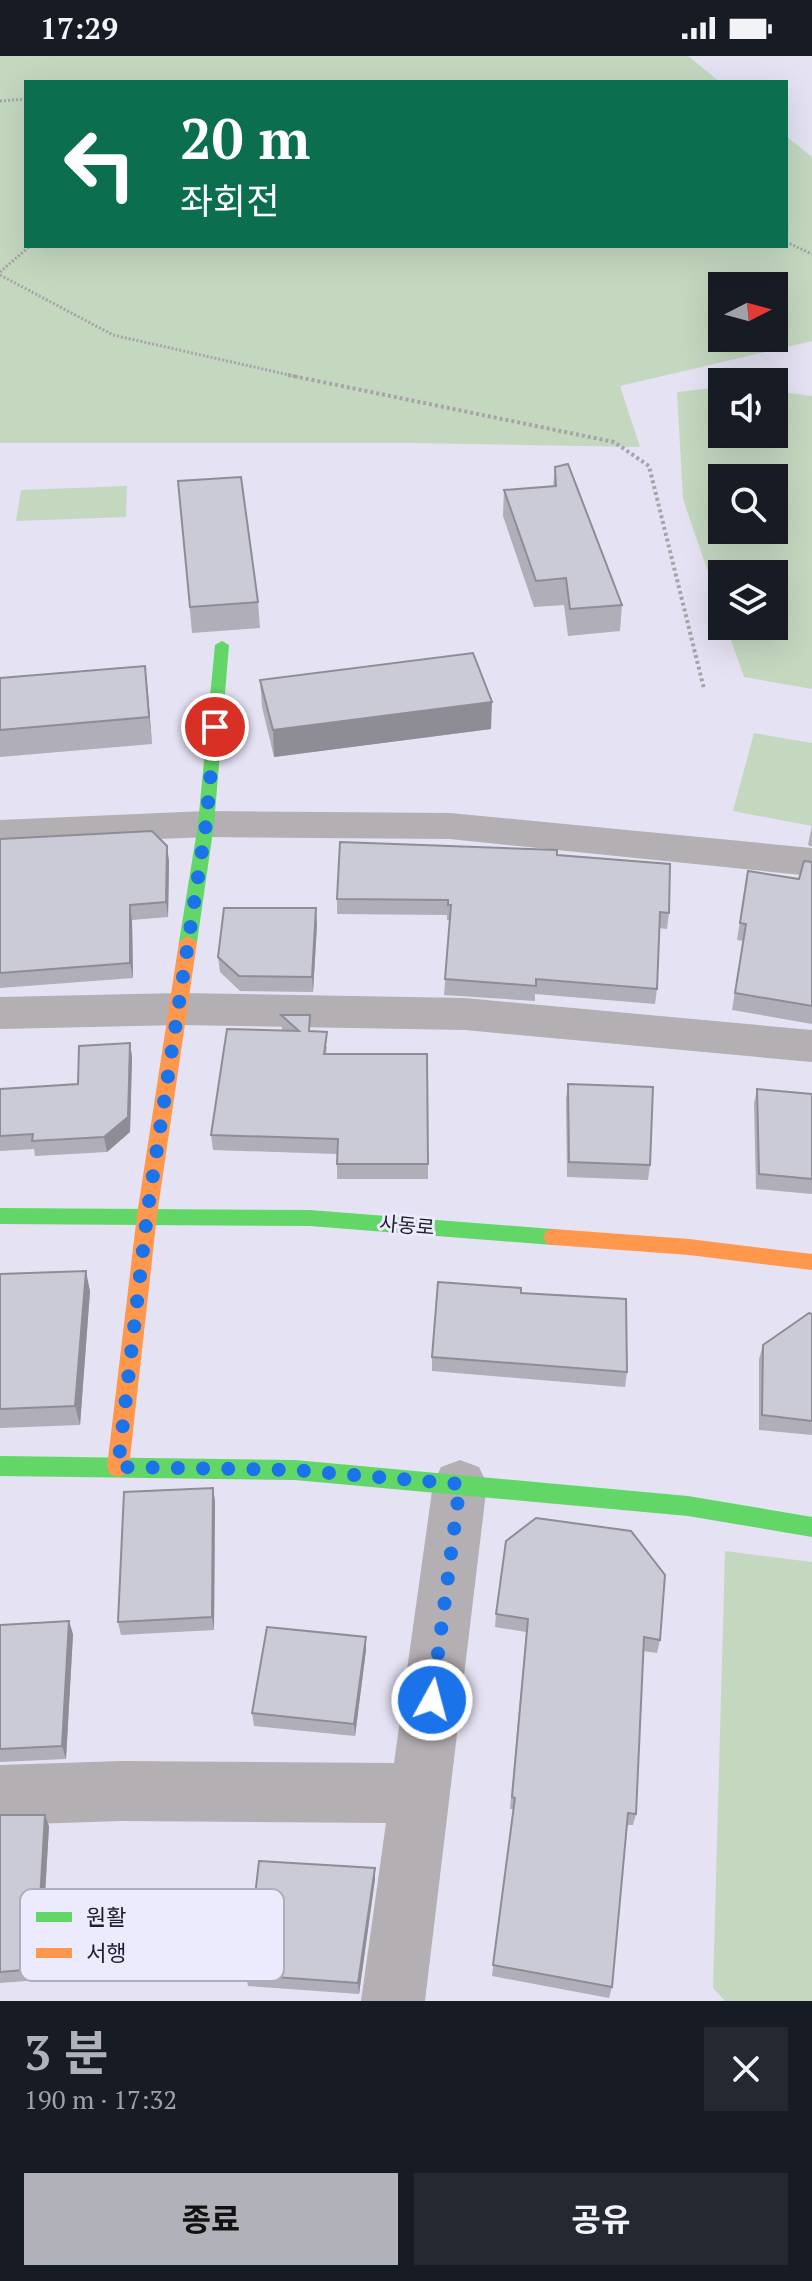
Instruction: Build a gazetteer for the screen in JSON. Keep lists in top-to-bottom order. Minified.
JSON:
{"streets":{"street":["사동로"]},"legend":["원활","서행"],"north":"right","page":{"status":"17:29","turn":["20 m","좌회전"],"heading":["3 분","190 m · 17:32"],"buttons":["종료","공유"]}}
